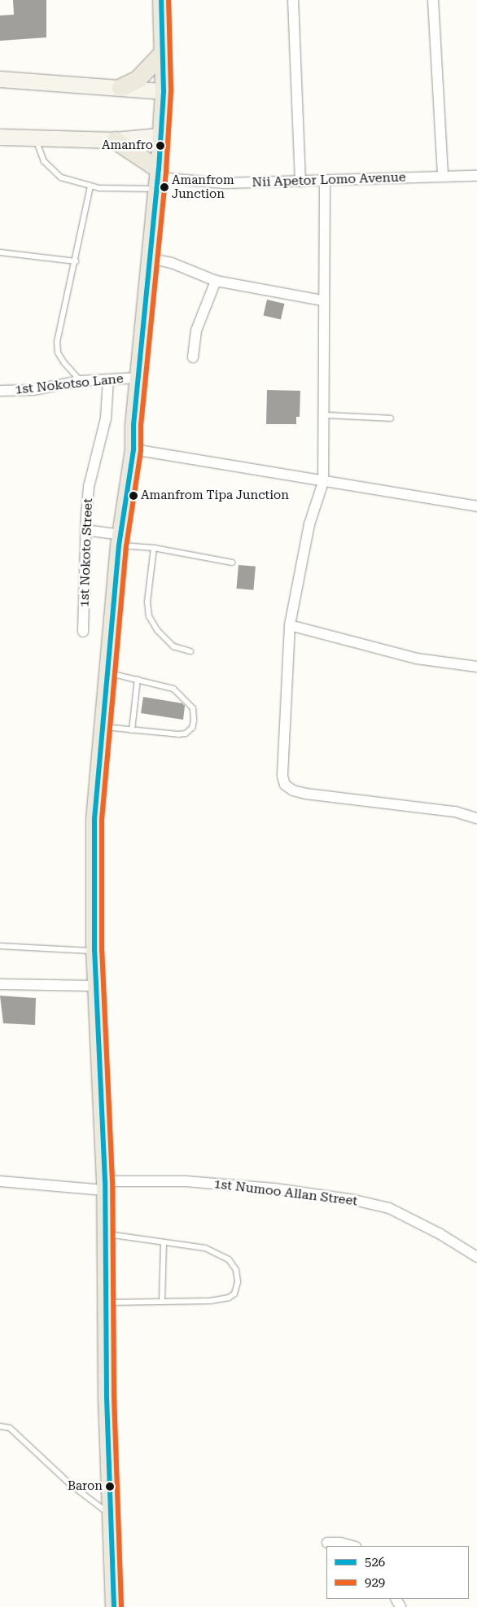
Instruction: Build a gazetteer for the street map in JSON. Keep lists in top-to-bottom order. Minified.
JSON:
{"streets":{"street":["Nii Apetor Lomo Avenue","1st Nokotso Lane","1st Nokoto Street","1st Numoo Allan Street"]},"crossings":[["1st Nokotso Lane","1st Nokoto Street"]],"places":["Amanfro","Amanfrom Junction","Amanfrom Tipa Junction","Baron"],"lines":["transit line 526","transit line 929"],"legend":["526","929"]}
